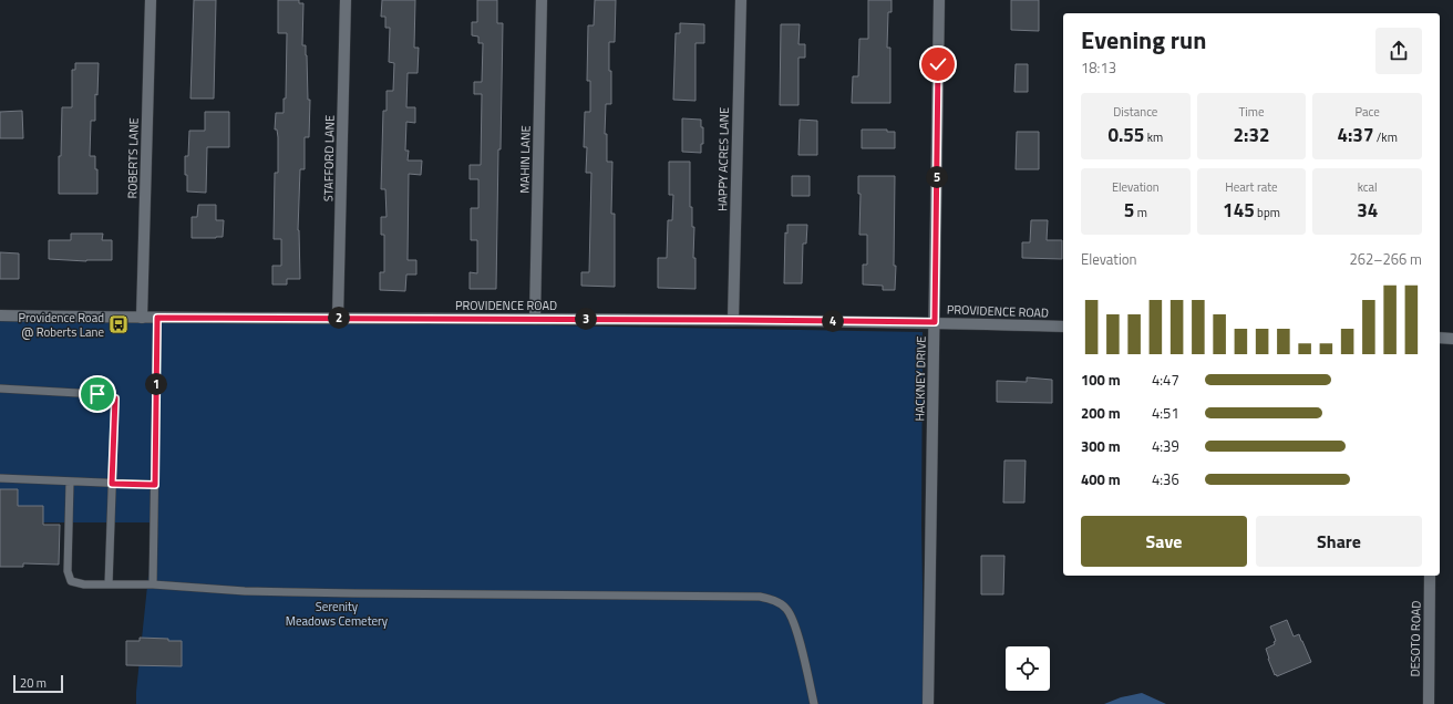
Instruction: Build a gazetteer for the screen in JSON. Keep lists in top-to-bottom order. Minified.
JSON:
{"streets":{"street":["ROBERTS LANE","STAFFORD LANE","MAHIN LANE","HAPPY ACRES LANE","PROVIDENCE ROAD","HACKNEY DRIVE","DESOTO ROAD"]},"crossings":[["ROBERTS LANE","PROVIDENCE ROAD"],["STAFFORD LANE","PROVIDENCE ROAD"],["MAHIN LANE","PROVIDENCE ROAD"],["HAPPY ACRES LANE","PROVIDENCE ROAD"],["PROVIDENCE ROAD","HACKNEY DRIVE"]],"parks":["Serenity Meadows Cemetery"],"places":{"bus stop":["Providence Road @ Roberts Lane"]},"scale_bar":"20 m","page":{"heading":["Evening run","18:13"],"stats":[["Distance","0.55 km"],["Time","2:32"],["Pace","4:37 /km"],["Elevation","5 m"],["Heart rate","145 bpm"],["kcal","34"]],"pins":["5","2","3","4","1"],"chart":["Elevation","262–266 m"],"list":[{"name":"100 m","note":"4:47"},{"name":"200 m","note":"4:51"},{"name":"300 m","note":"4:39"},{"name":"400 m","note":"4:36"}],"buttons":["Save","Share"],"scale":"20 m"}}
